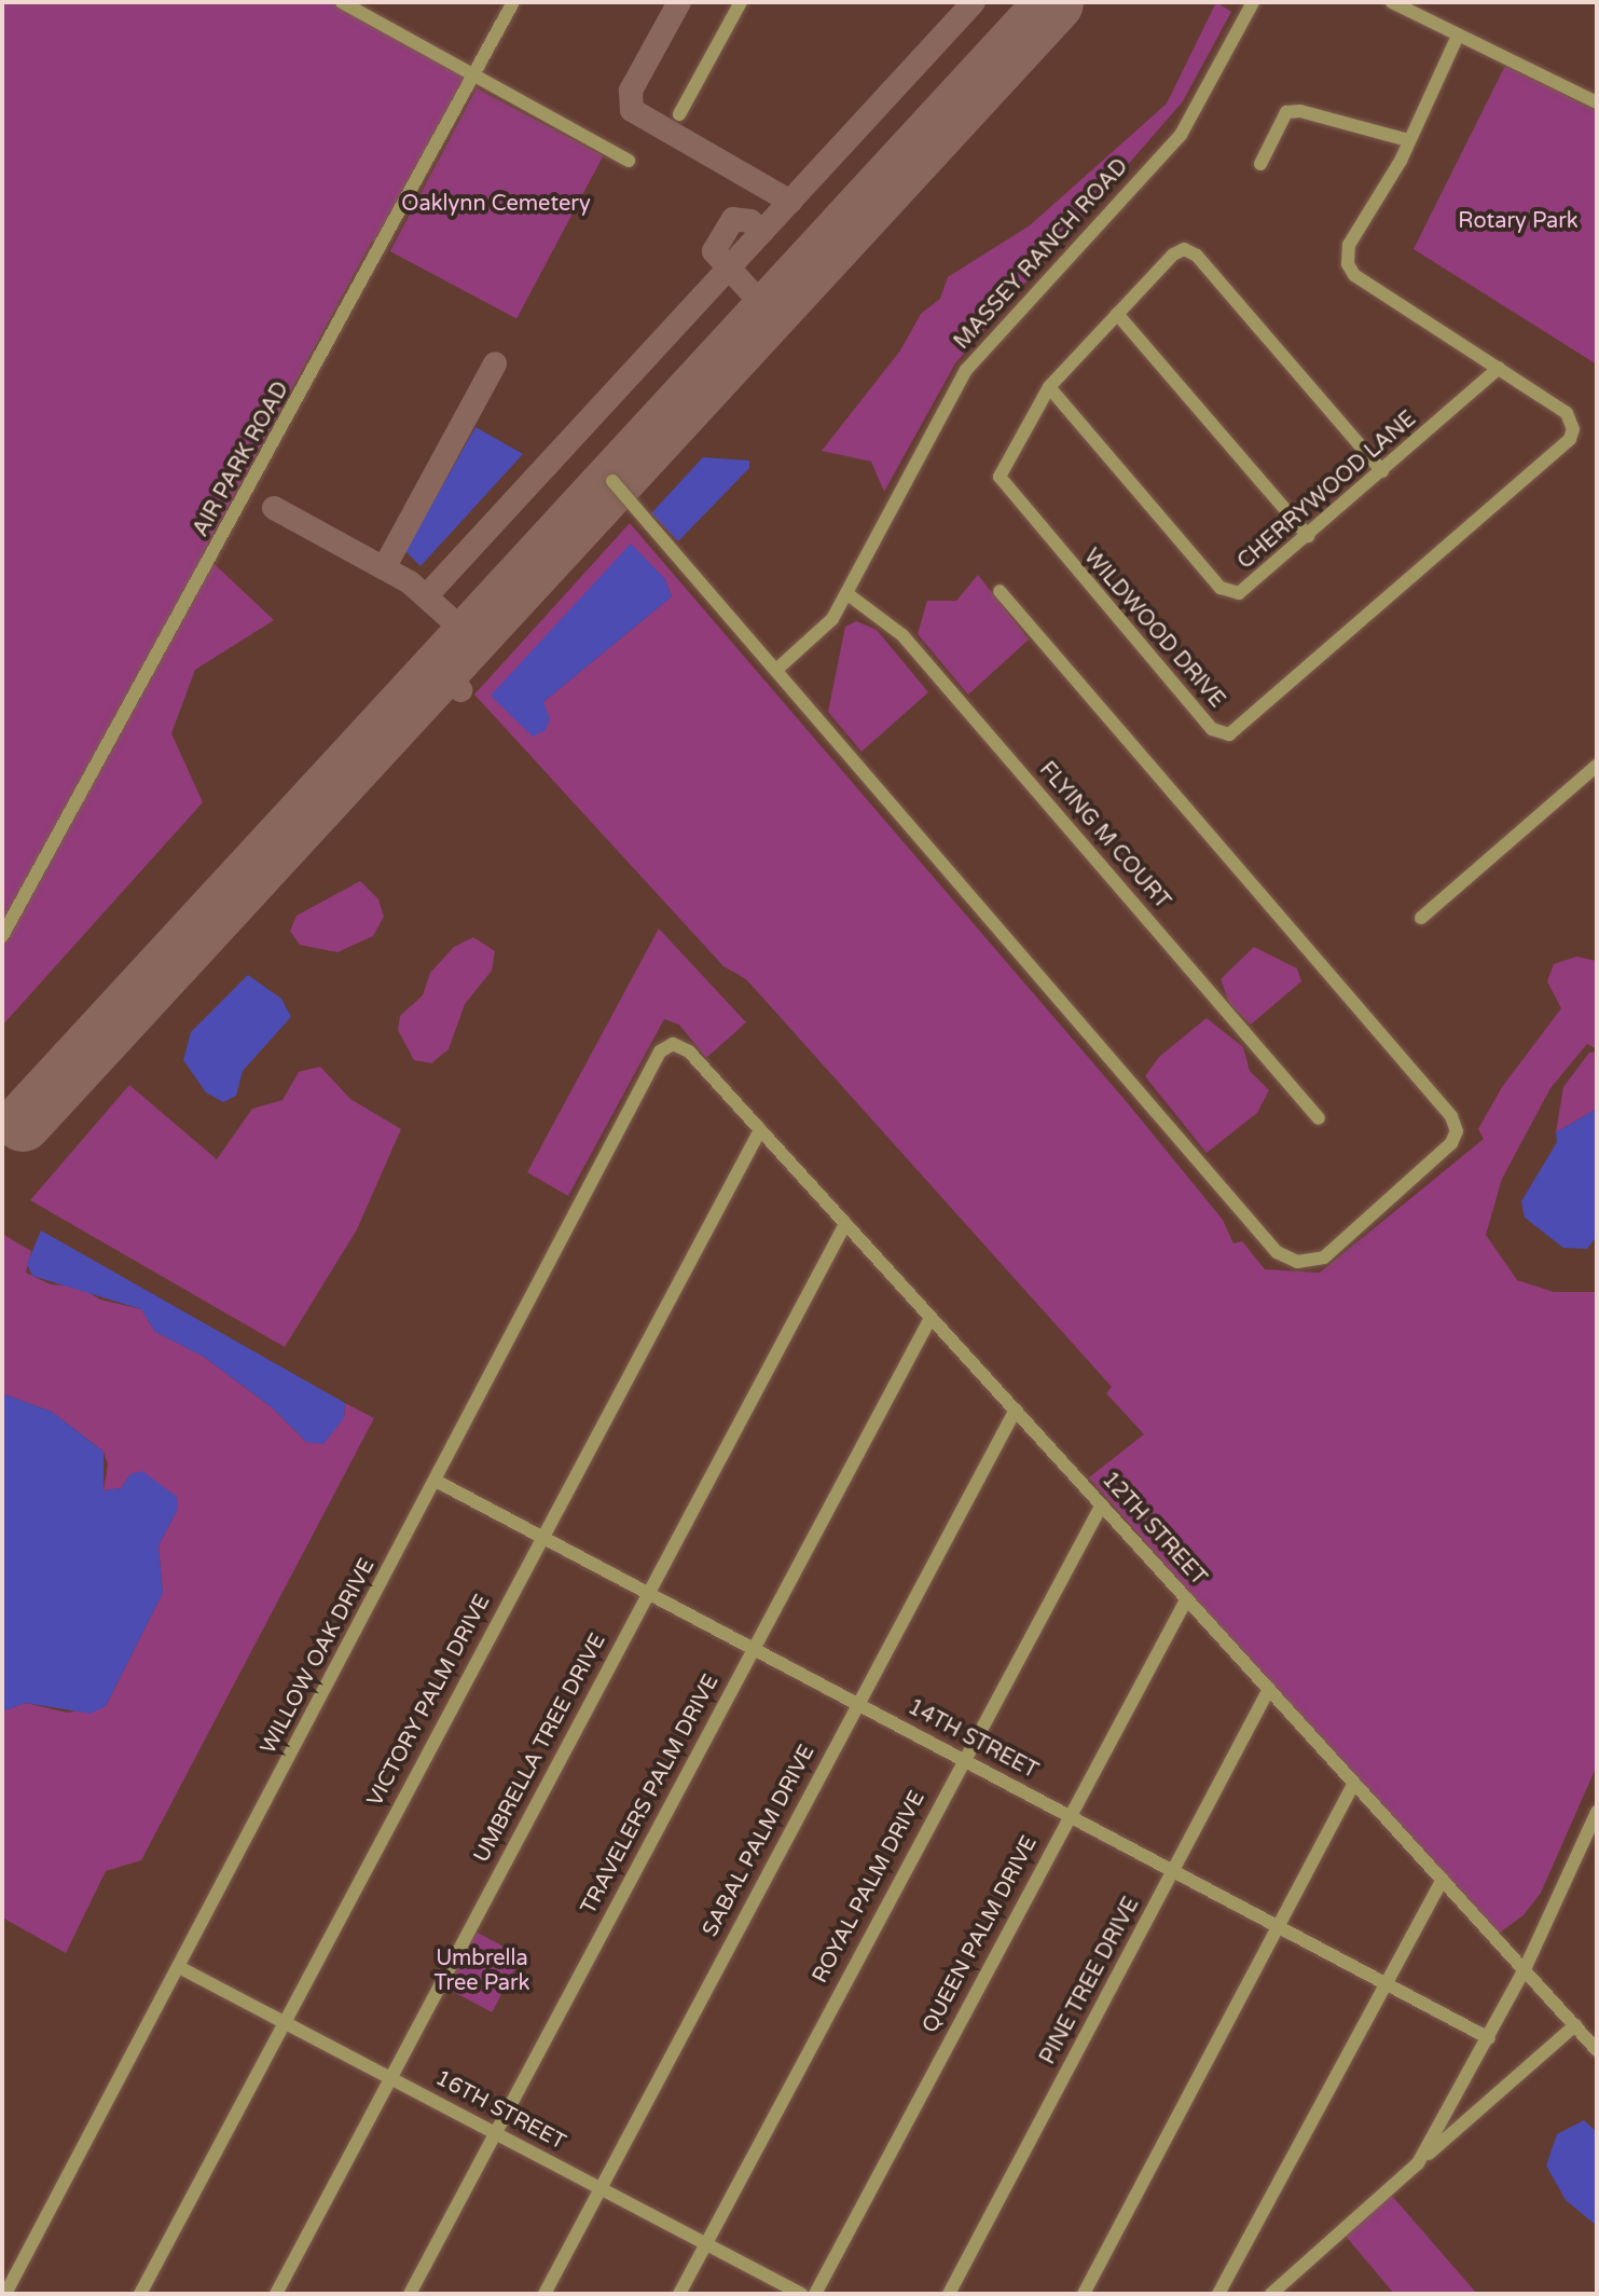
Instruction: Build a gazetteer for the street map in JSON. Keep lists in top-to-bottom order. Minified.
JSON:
{"streets":{"street":["MASSEY RANCH ROAD","AIR PARK ROAD","CHERRYWOOD LANE","WILDWOOD DRIVE","FLYING M COURT","12TH STREET","WILLOW OAK DRIVE","VICTORY PALM DRIVE","14TH STREET","UMBRELLA TREE DRIVE","TRAVELERS PALM DRIVE","SABAL PALM DRIVE","ROYAL PALM DRIVE","QUEEN PALM DRIVE","PINE TREE DRIVE","16TH STREET"]},"crossings":[["MASSEY RANCH ROAD","FLYING M COURT"],["CHERRYWOOD LANE","WILDWOOD DRIVE"],["12TH STREET","WILLOW OAK DRIVE"],["12TH STREET","VICTORY PALM DRIVE"],["12TH STREET","UMBRELLA TREE DRIVE"],["12TH STREET","TRAVELERS PALM DRIVE"],["12TH STREET","SABAL PALM DRIVE"],["12TH STREET","ROYAL PALM DRIVE"],["12TH STREET","QUEEN PALM DRIVE"],["12TH STREET","PINE TREE DRIVE"],["WILLOW OAK DRIVE","14TH STREET"],["WILLOW OAK DRIVE","16TH STREET"],["VICTORY PALM DRIVE","14TH STREET"],["VICTORY PALM DRIVE","16TH STREET"],["14TH STREET","UMBRELLA TREE DRIVE"],["14TH STREET","TRAVELERS PALM DRIVE"],["14TH STREET","SABAL PALM DRIVE"],["14TH STREET","ROYAL PALM DRIVE"],["14TH STREET","QUEEN PALM DRIVE"],["14TH STREET","PINE TREE DRIVE"],["UMBRELLA TREE DRIVE","16TH STREET"],["TRAVELERS PALM DRIVE","16TH STREET"],["SABAL PALM DRIVE","16TH STREET"],["ROYAL PALM DRIVE","16TH STREET"]],"parks":["Oaklynn Cemetery","Rotary Park","Umbrella Tree Park"]}
